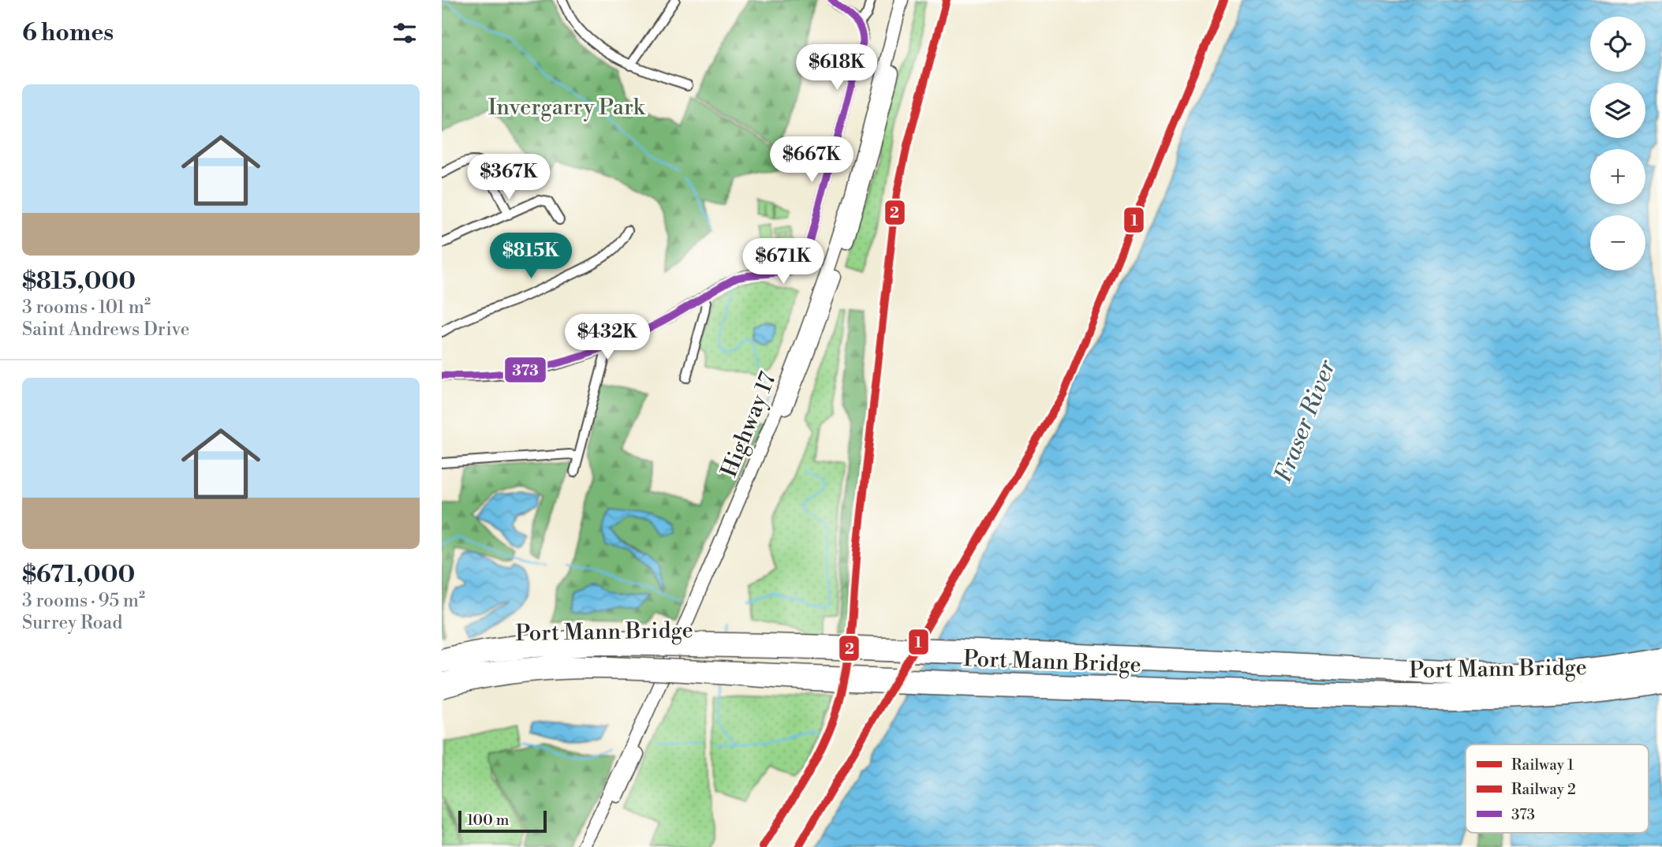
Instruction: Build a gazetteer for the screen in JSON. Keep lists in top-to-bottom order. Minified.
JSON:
{"streets":{"highway":["Highway 17","Port Mann Bridge"]},"water":["Fraser River"],"parks":["Invergarry Park"],"lines":["rail line 1","rail line 2","transit line 373"],"legend":["Railway 1","Railway 2","373"],"scale_bar":"100 m","page":{"heading":"6 homes","map_buttons":["+","−"],"price":["$618K","$667K","$367K","$815K","$671K","$432K"],"list":[{"name":"$815,000","note":"3 rooms · 101 m² · Saint Andrews Drive"},{"name":"$671,000","note":"3 rooms · 95 m² · Surrey Road"}],"scale":"100 m"}}
